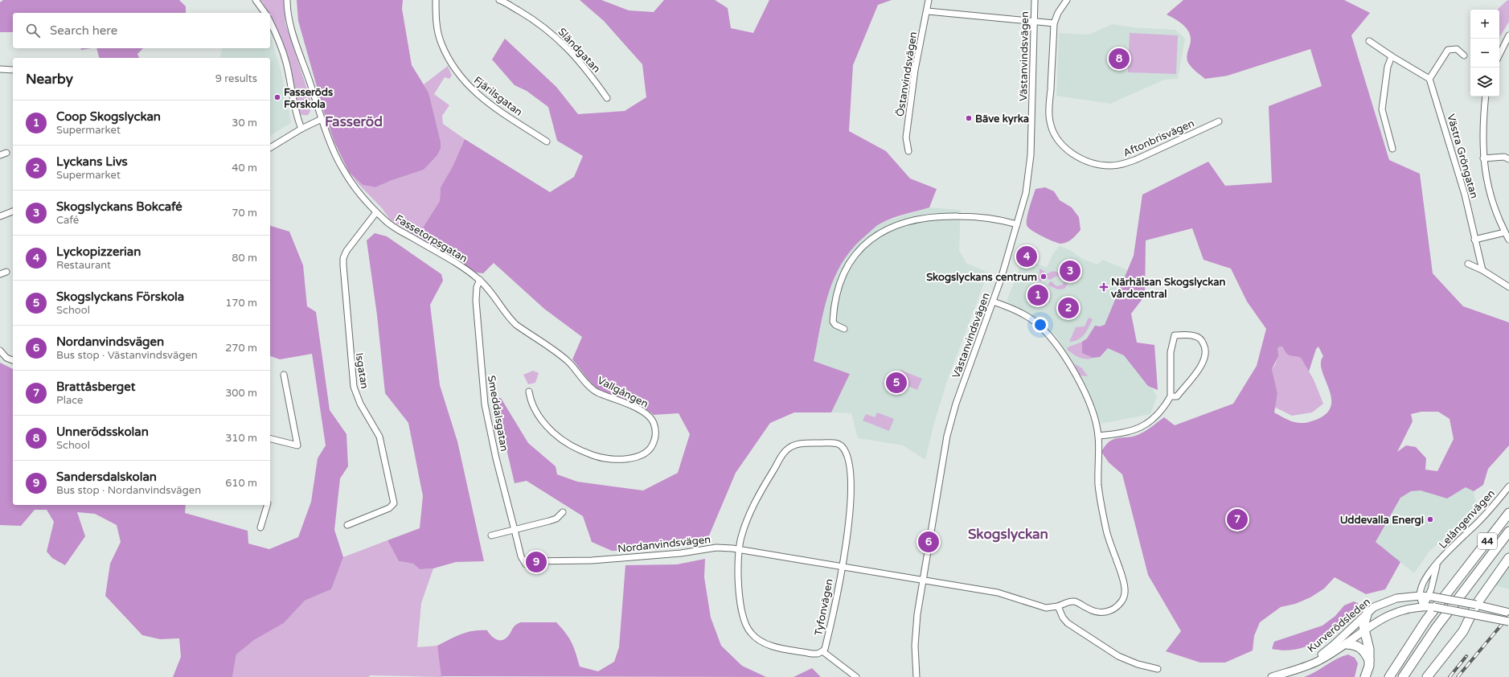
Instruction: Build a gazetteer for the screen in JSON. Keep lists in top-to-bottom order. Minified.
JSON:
{"streets":{"highway":["44"],"main road":["Kurverödsleden"],"street":["Sländgatan","Västanvindsvägen","Östanvindsvägen","Fjärilsgatan","Aftonbrisvägen","Västra Gröngatan","Fassetorpsgatan","Isgatan","Vallgången","Smeddalsgatan","Lelångenvägen","Nordanvindsvägen","Tyfonvägen"]},"crossings":[["Västanvindsvägen","Nordanvindsvägen"],["Fassetorpsgatan","Isgatan"],["Fassetorpsgatan","Vallgången"],["Fassetorpsgatan","Smeddalsgatan"],["Vallgången","Smeddalsgatan"],["Smeddalsgatan","Nordanvindsvägen"],["Lelångenvägen","Kurverödsleden"],["Nordanvindsvägen","Tyfonvägen"]],"districts":["Fasseröd","Skogslyckan"],"places":{"other":["Fasseröds Förskola","Bäve kyrka","Skogslyckans centrum","Uddevalla Energi"],"health":["Närhälsan Skogslyckan vårdcentral"]},"page":{"map_buttons":["+","−"],"search":"Search here","pins":["8","4","3","1","2","5","7","6","9"],"heading":["Nearby","9 results"],"list":[{"mark":"1","name":"Coop Skogslyckan","note":"Supermarket","value":"30 m"},{"mark":"2","name":"Lyckans Livs","note":"Supermarket","value":"40 m"},{"mark":"3","name":"Skogslyckans Bokcafé","note":"Café","value":"70 m"},{"mark":"4","name":"Lyckopizzerian","note":"Restaurant","value":"80 m"},{"mark":"5","name":"Skogslyckans Förskola","note":"School","value":"170 m"},{"mark":"6","name":"Nordanvindsvägen","note":"Bus stop · Västanvindsvägen","value":"270 m"},{"mark":"7","name":"Brattåsberget","note":"Place","value":"300 m"},{"mark":"8","name":"Unnerödsskolan","note":"School","value":"310 m"},{"mark":"9","name":"Sandersdalskolan","note":"Bus stop · Nordanvindsvägen","value":"610 m"}]}}
